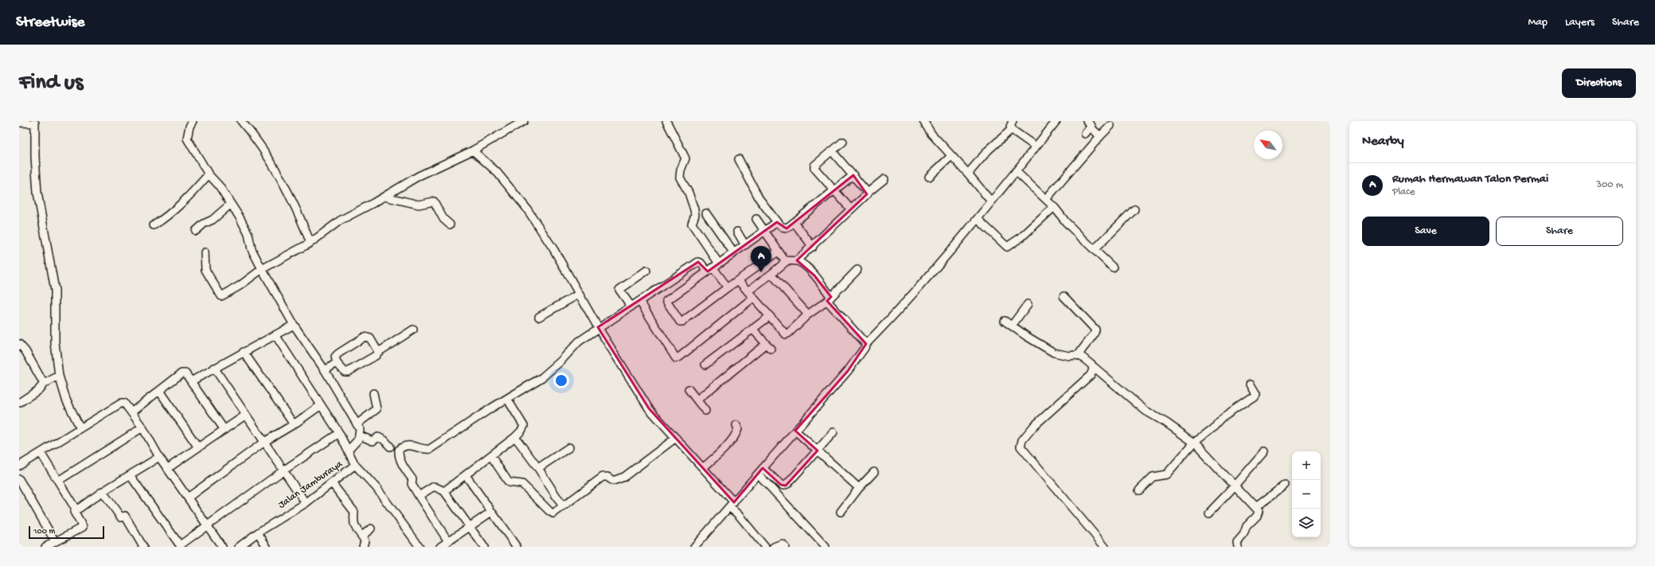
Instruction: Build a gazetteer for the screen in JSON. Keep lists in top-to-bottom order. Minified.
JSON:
{"streets":{"street":["Jalan Jamburaya"]},"scale_bar":"100 m","north":"top left","page":{"header":"Streetwise","nav":["Map","Layers","Share"],"buttons":["Directions",["Save","Share"]],"title":"Find us","heading":"Nearby","list":[{"mark":"A","name":"Rumah Hermawan Talon Permai","note":"Place","value":"300 m"}],"pins":"A","map_buttons":["+","−"],"scale":"100 m"}}
